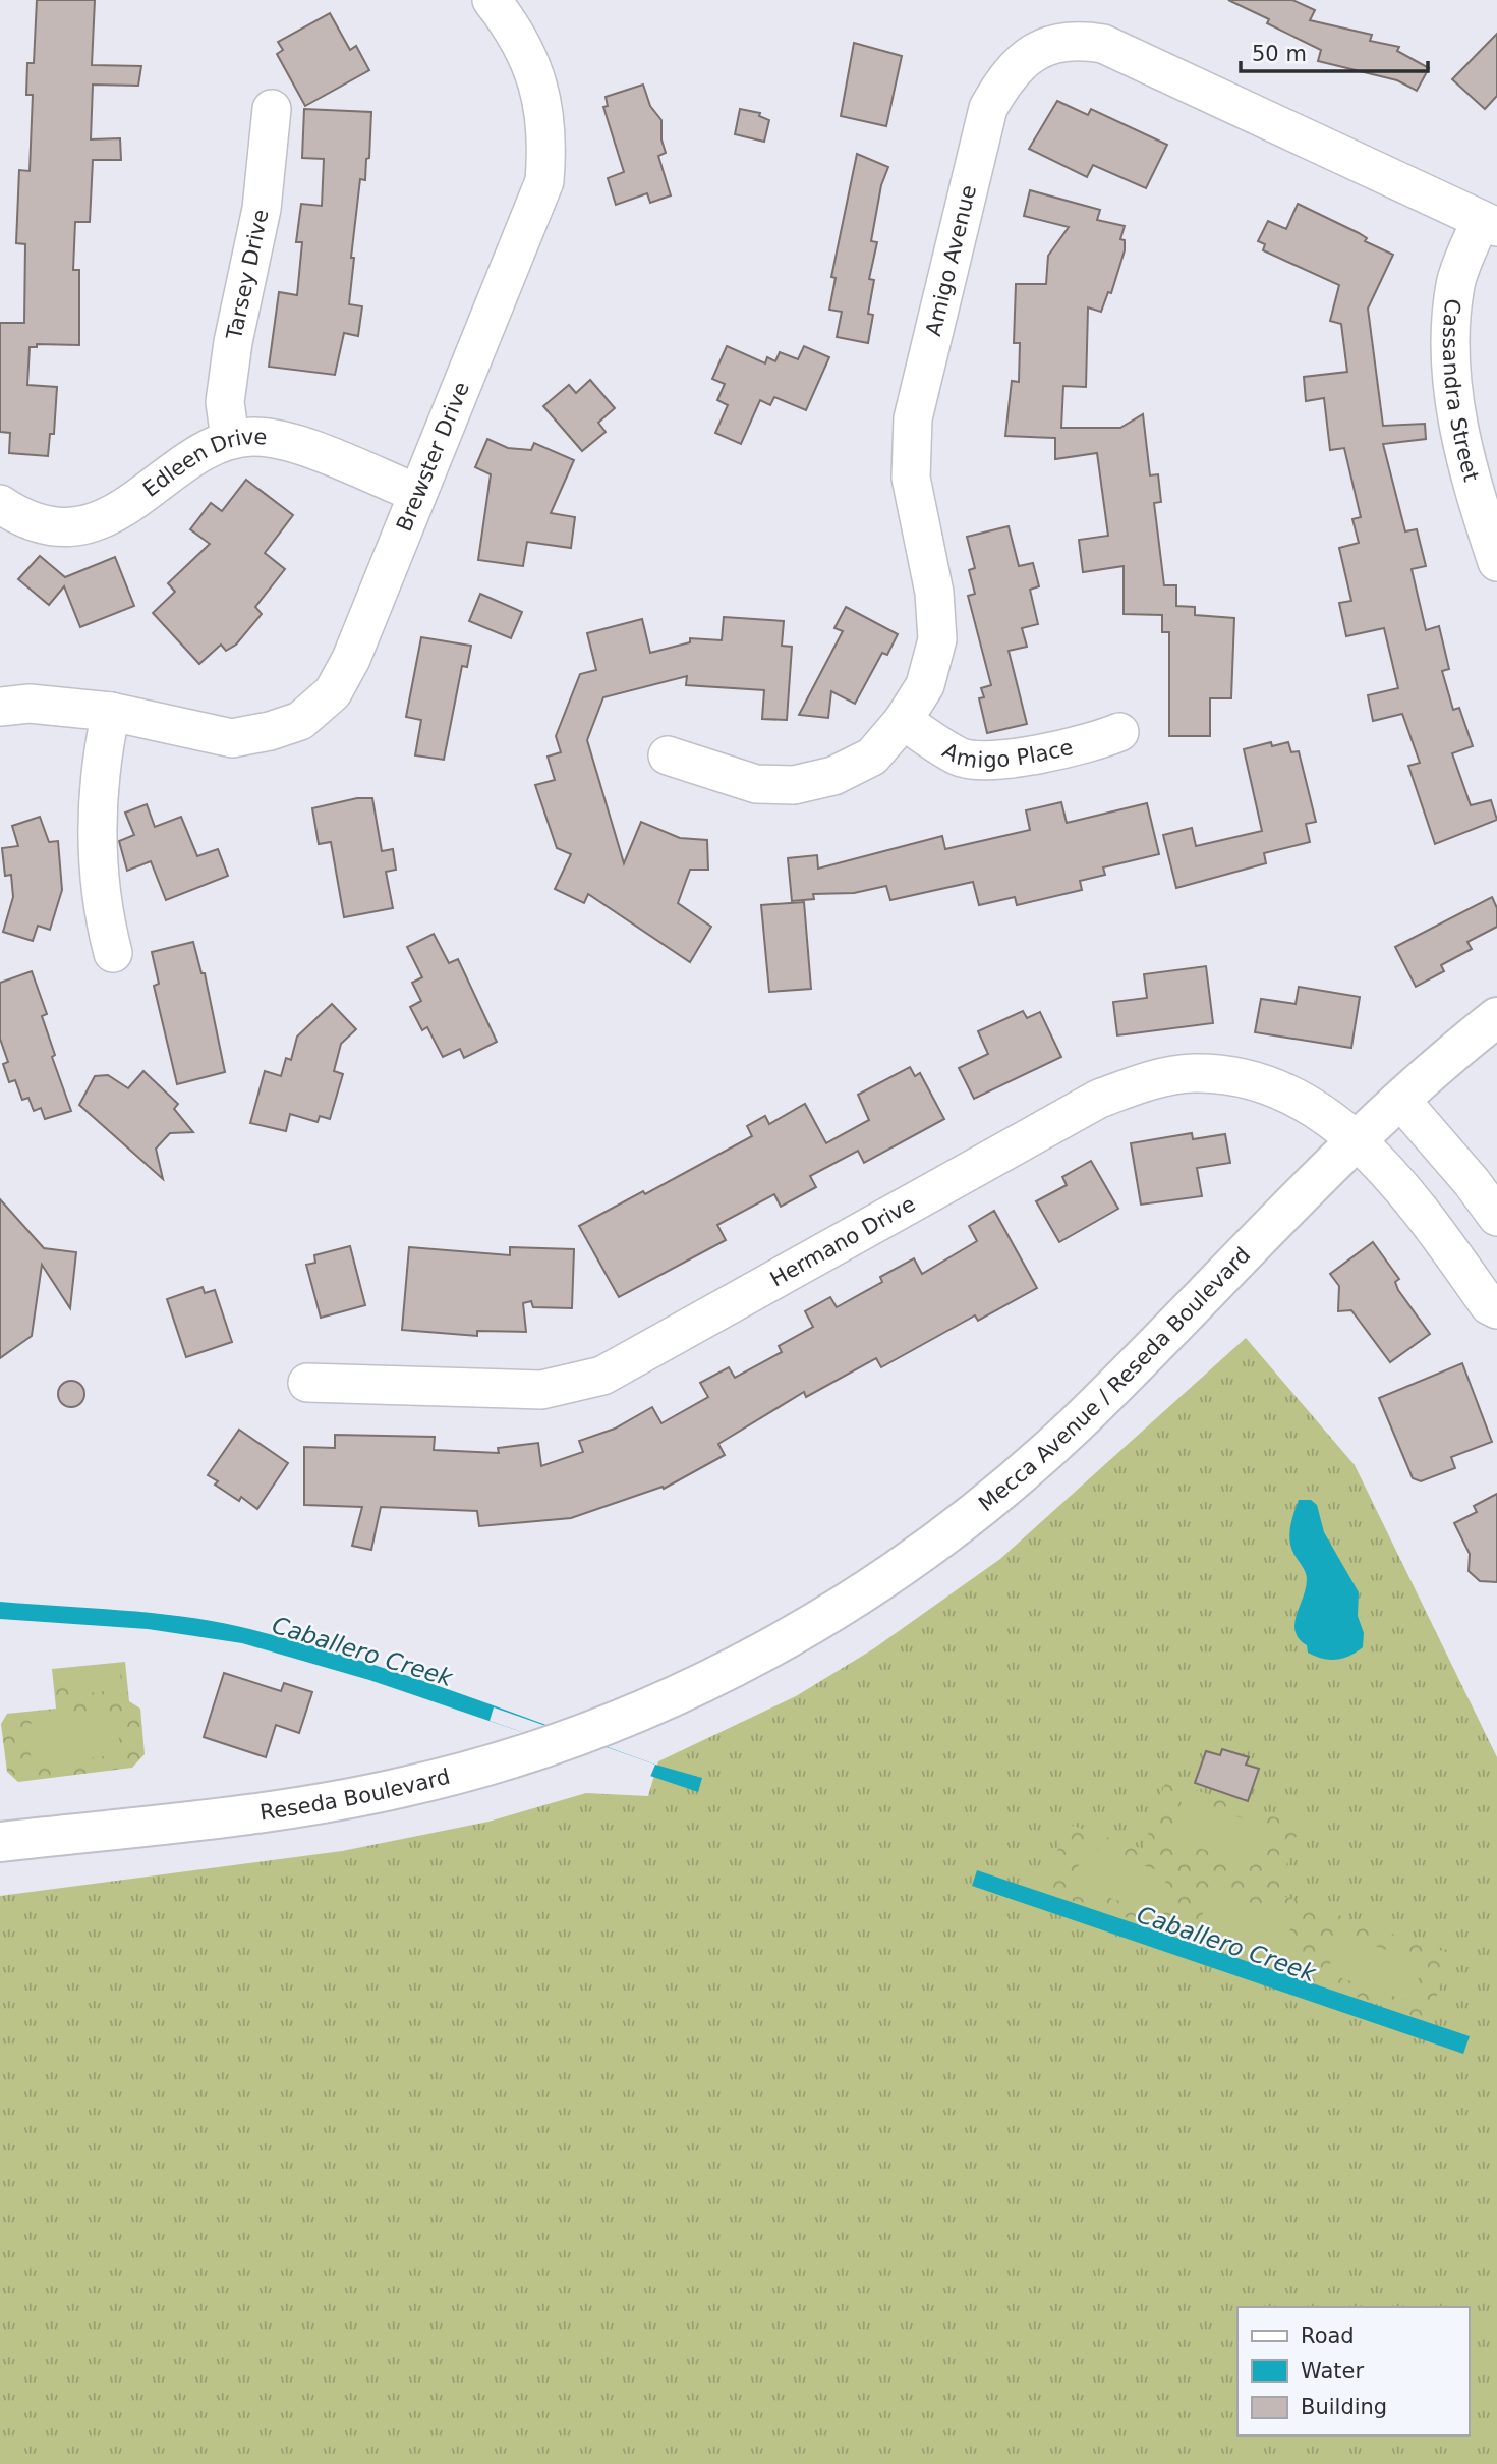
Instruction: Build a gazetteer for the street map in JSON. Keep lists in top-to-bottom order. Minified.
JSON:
{"streets":{"main road":["Mecca Avenue / Reseda Boulevard","Reseda Boulevard"],"street":["Amigo Avenue","Tarsey Drive","Cassandra Street","Brewster Drive","Edleen Drive","Amigo Place","Hermano Drive"]},"crossings":[["Amigo Avenue","Cassandra Street"],["Amigo Avenue","Amigo Place"],["Tarsey Drive","Edleen Drive"],["Brewster Drive","Edleen Drive"],["Hermano Drive","Mecca Avenue / Reseda Boulevard"],["Mecca Avenue / Reseda Boulevard","Reseda Boulevard"]],"water":["Caballero Creek"],"legend":["Road","Water","Building"],"scale_bar":"50 m"}
